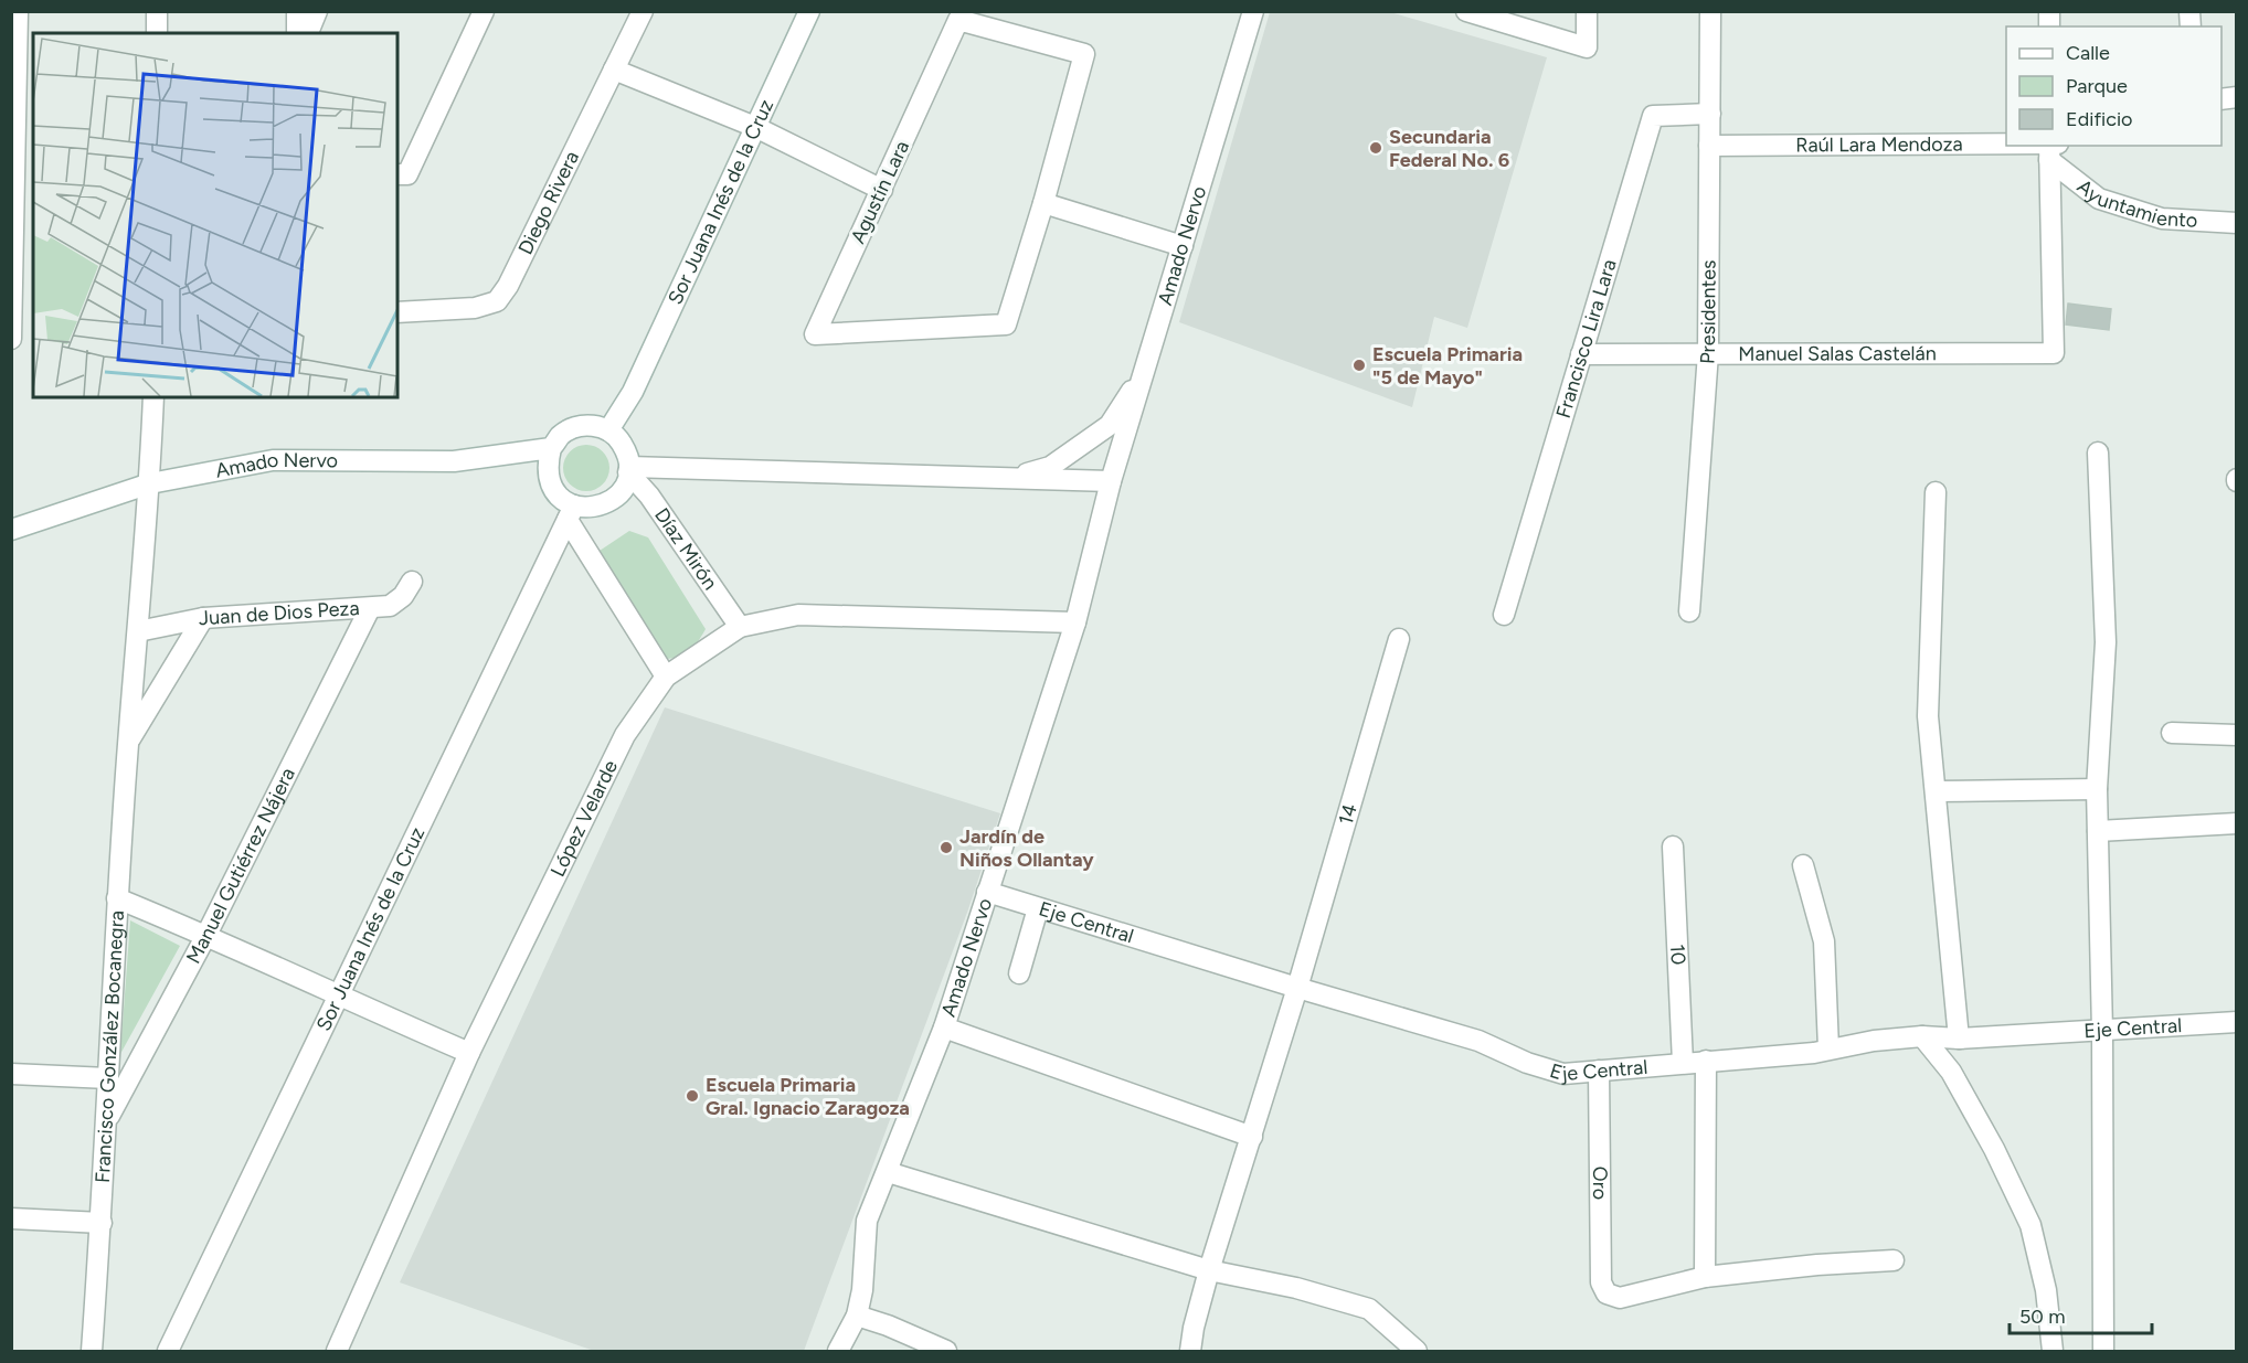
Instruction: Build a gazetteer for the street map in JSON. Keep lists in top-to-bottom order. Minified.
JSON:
{"streets":{"street":["Raúl Lara Mendoza","Agustín Lara","Ayuntamiento","Sor Juana Inés de la Cruz","Diego Rivera","Amado Nervo","Presidentes","Francisco Lira Lara","Manuel Salas Castelán","Díaz Mirón","Juan de Dios Peza","14","López Velarde","Manuel Gutiérrez Nájera","Eje Central","10","Francisco González Bocanegra","Oro"]},"crossings":[["Raúl Lara Mendoza","Ayuntamiento"],["Raúl Lara Mendoza","Presidentes"],["Raúl Lara Mendoza","Manuel Salas Castelán"],["Ayuntamiento","Manuel Salas Castelán"],["Sor Juana Inés de la Cruz","Amado Nervo"],["Sor Juana Inés de la Cruz","Díaz Mirón"],["Amado Nervo","Díaz Mirón"],["Amado Nervo","López Velarde"],["Amado Nervo","Eje Central"],["Amado Nervo","Francisco González Bocanegra"],["Presidentes","Francisco Lira Lara"],["Presidentes","Manuel Salas Castelán"],["Francisco Lira Lara","Manuel Salas Castelán"],["Díaz Mirón","López Velarde"],["Juan de Dios Peza","Manuel Gutiérrez Nájera"],["Juan de Dios Peza","Francisco González Bocanegra"],["14","Eje Central"],["Manuel Gutiérrez Nájera","Francisco González Bocanegra"],["Eje Central","10"],["Eje Central","Oro"]],"places":["Secundaria Federal No. 6","Escuela Primaria \"5 de Mayo\"","Jardín de Niños Ollantay","Escuela Primaria Gral. Ignacio Zaragoza"],"legend":["Calle","Parque","Edificio"],"scale_bar":"50 m"}
